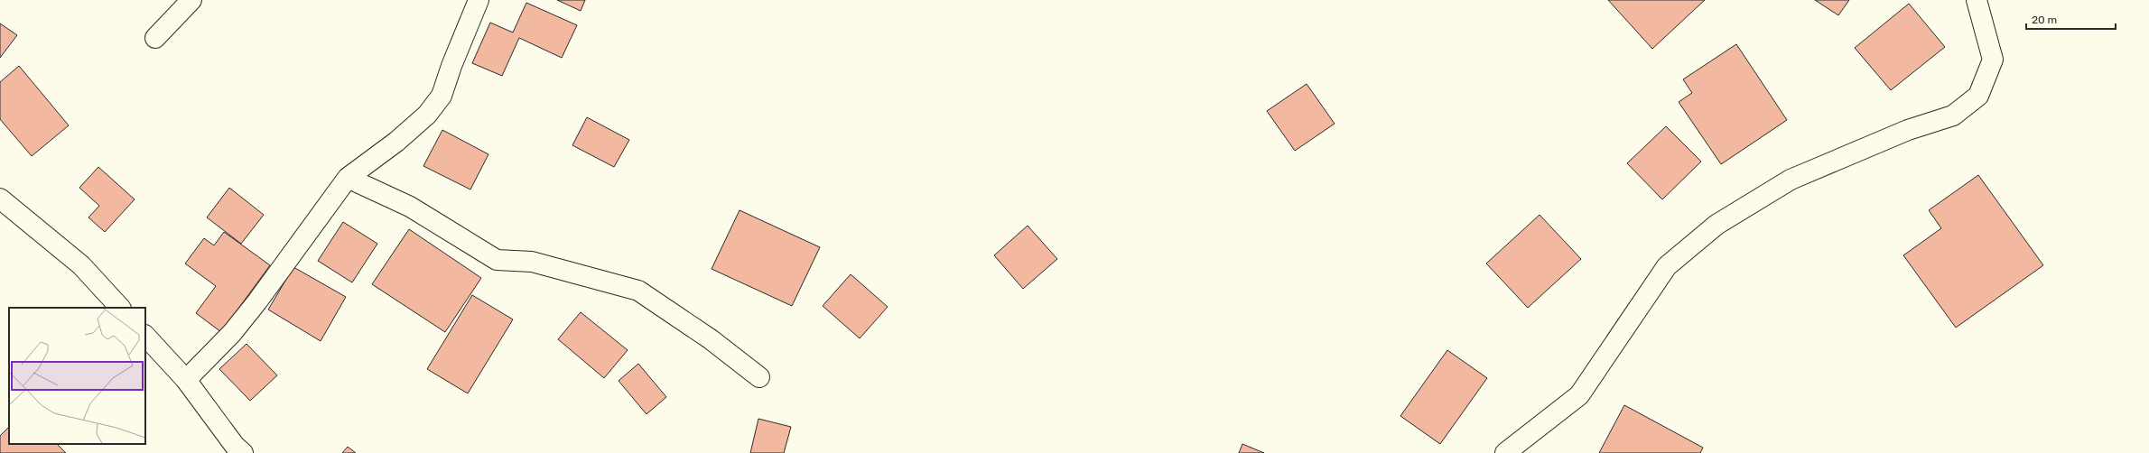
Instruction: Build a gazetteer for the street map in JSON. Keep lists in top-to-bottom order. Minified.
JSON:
{"scale_bar":"20 m"}
